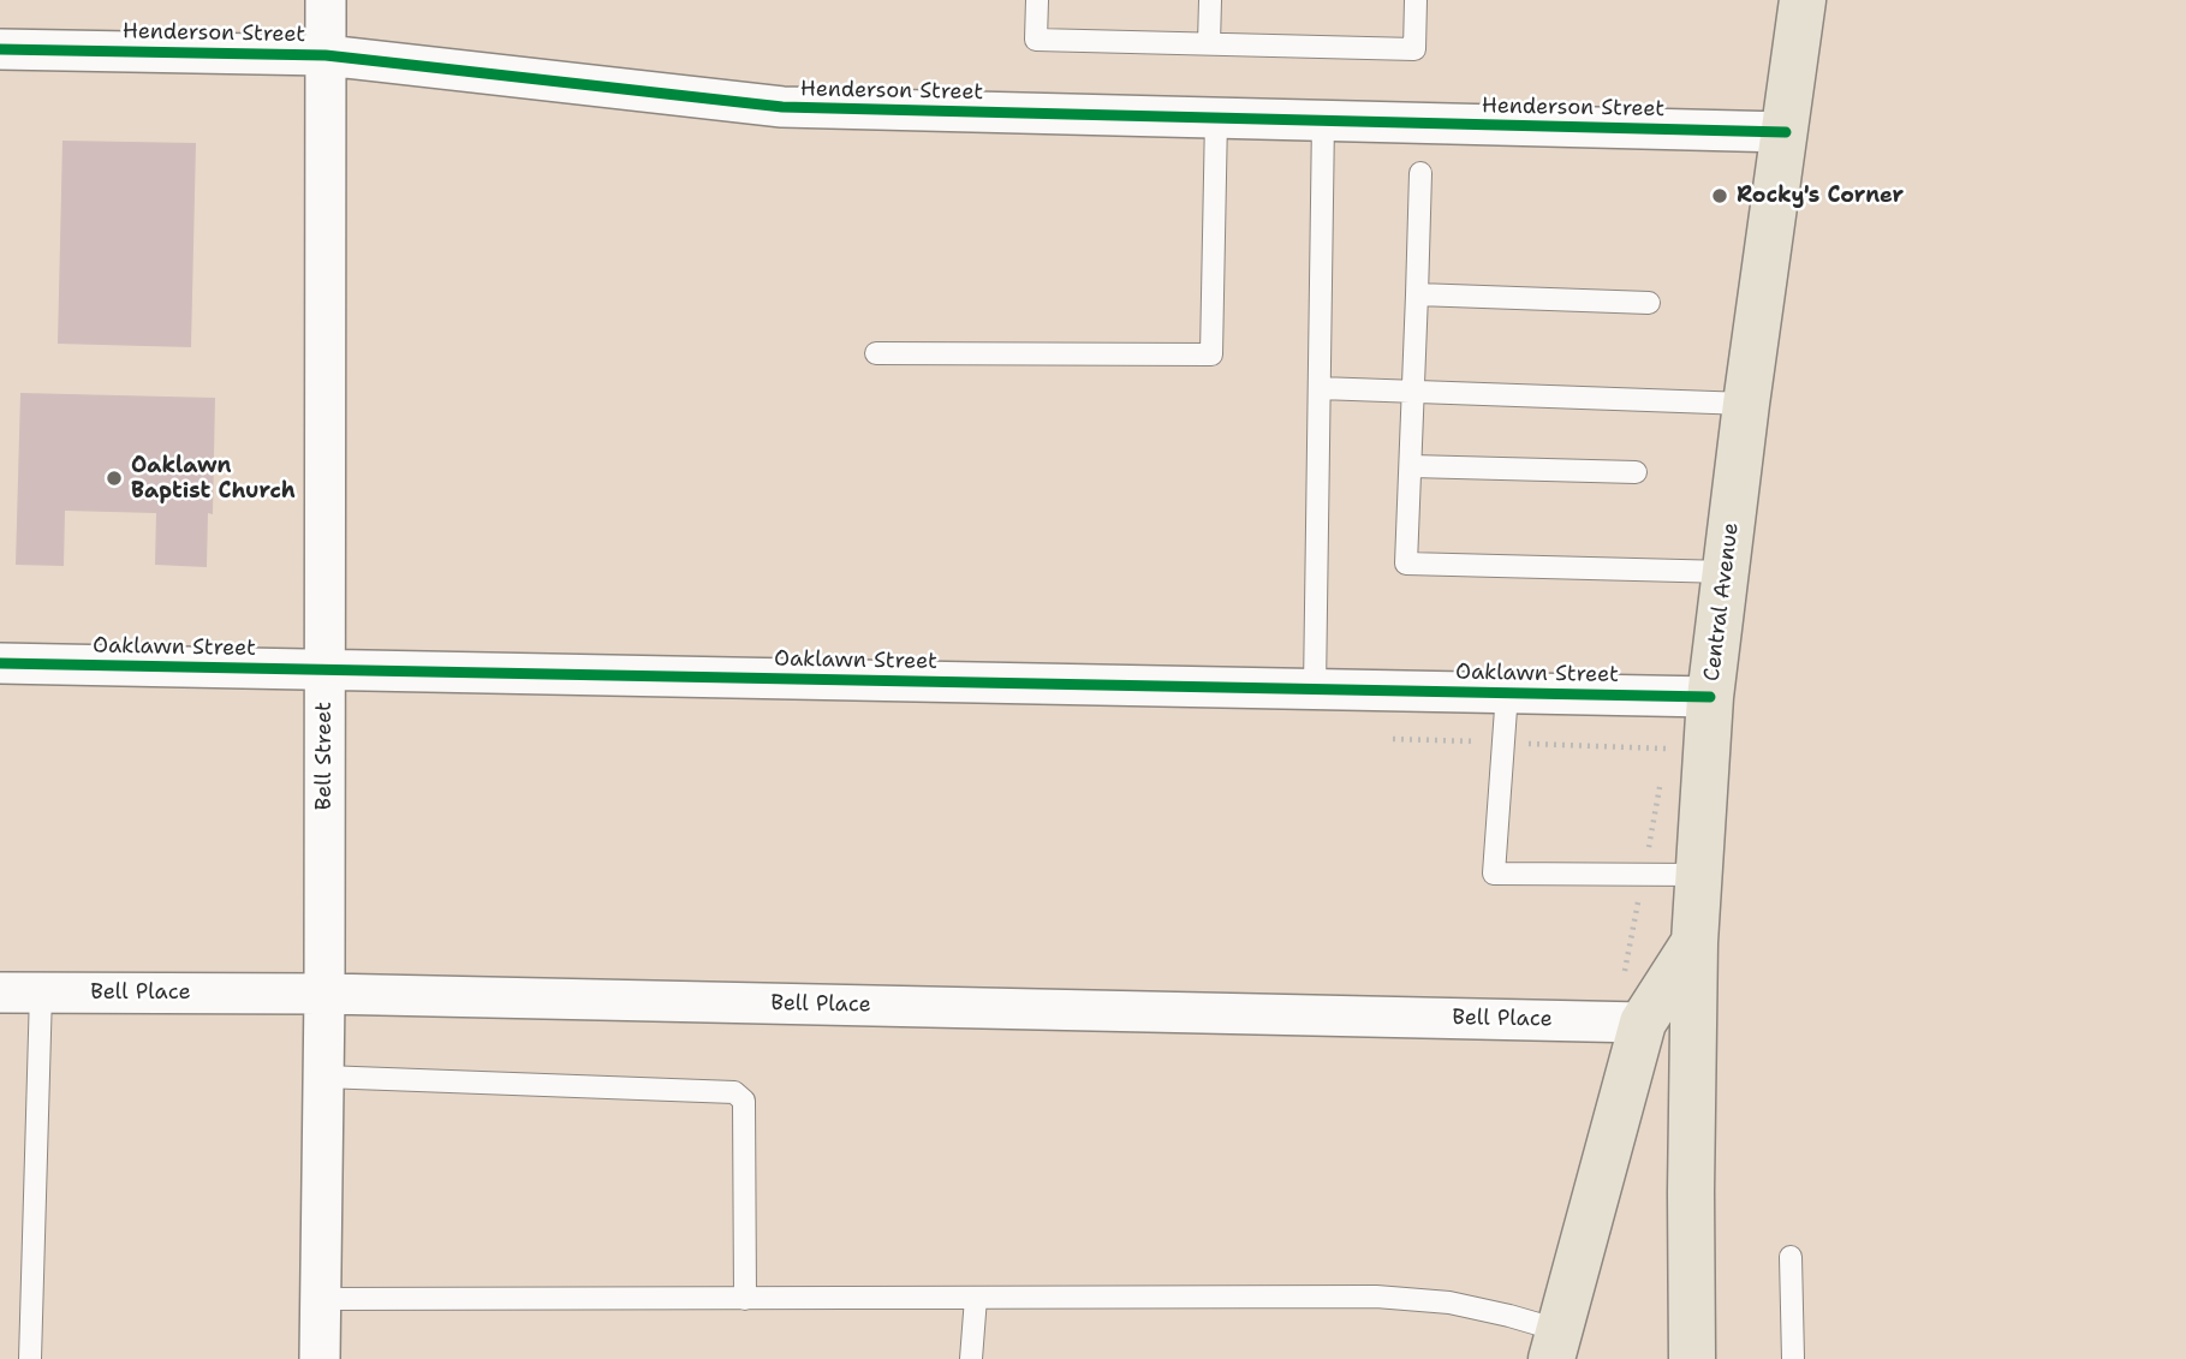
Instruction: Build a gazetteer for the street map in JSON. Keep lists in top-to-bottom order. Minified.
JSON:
{"streets":{"main road":["Central Avenue"],"street":["Henderson Street","Oaklawn Street","Bell Street","Bell Place"]},"crossings":[["Henderson Street","Central Avenue"],["Henderson Street","Bell Street"],["Central Avenue","Oaklawn Street"],["Oaklawn Street","Bell Street"],["Bell Street","Bell Place"]],"places":["Rocky's Corner","Oaklawn Baptist Church"]}
